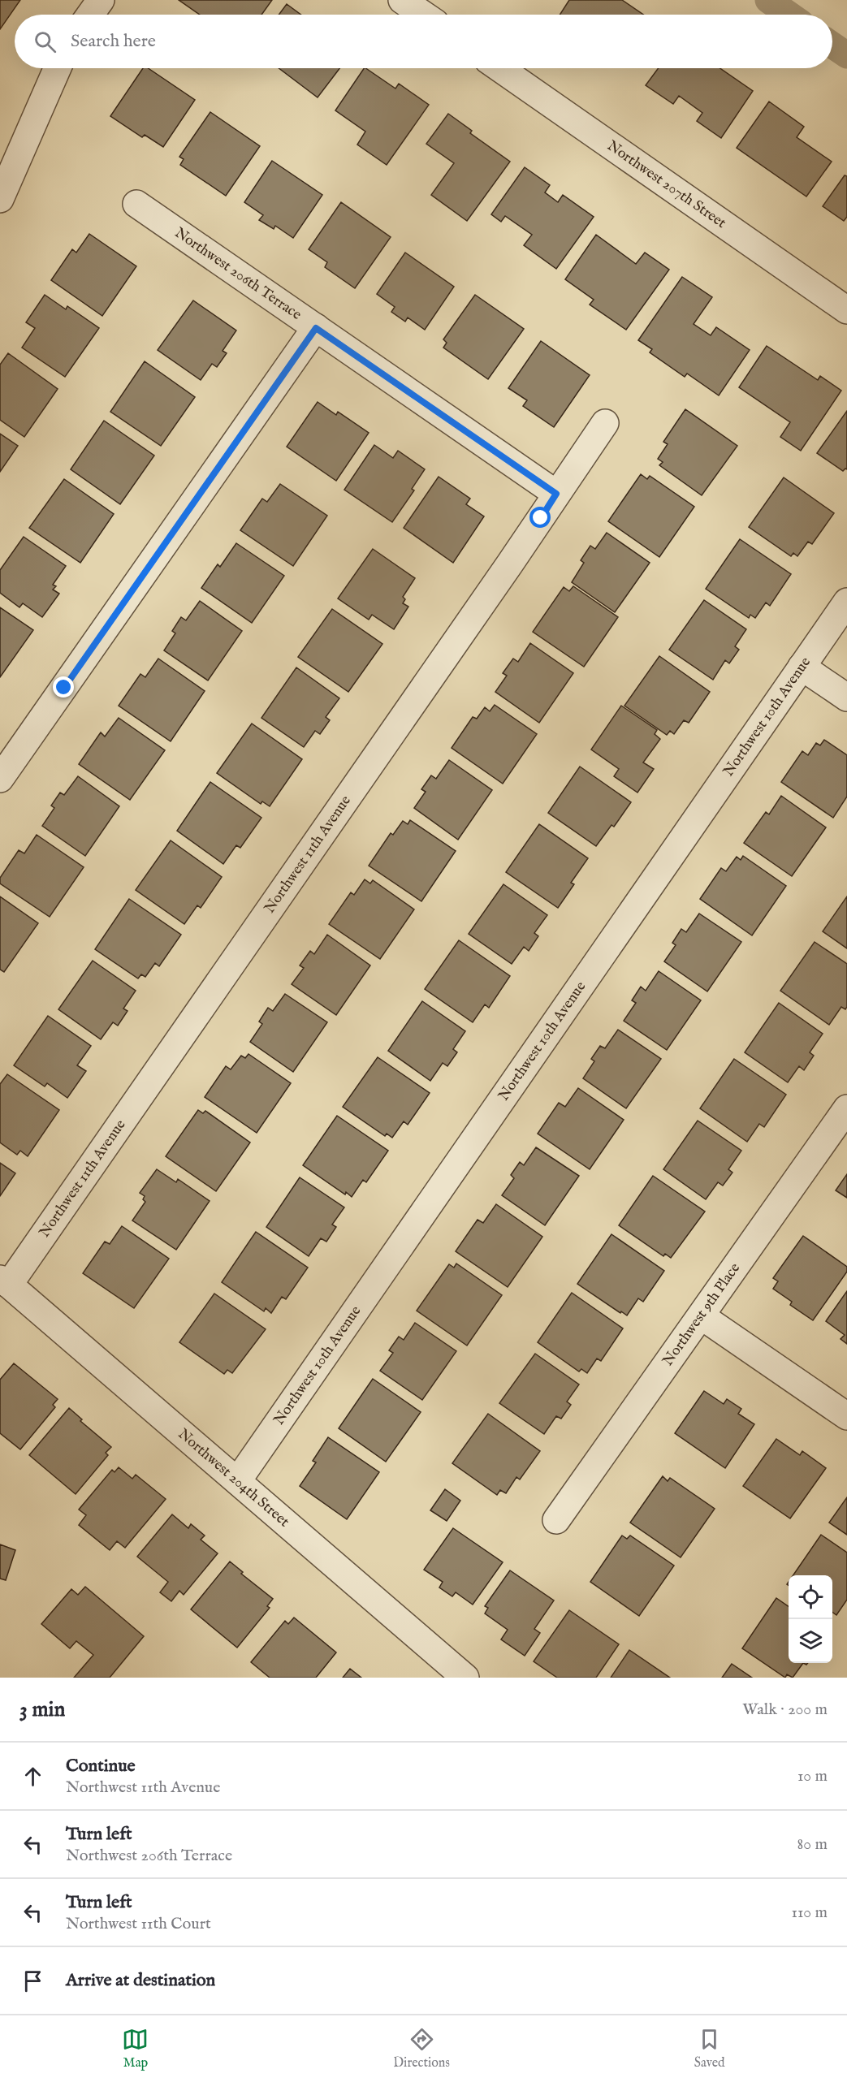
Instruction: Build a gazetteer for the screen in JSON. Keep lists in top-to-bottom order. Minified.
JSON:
{"streets":{"street":["Northwest 207th Street","Northwest 206th Terrace","Northwest 10th Avenue","Northwest 11th Avenue","Northwest 9th Place","Northwest 204th Street"]},"crossings":[["Northwest 206th Terrace","Northwest 11th Avenue"],["Northwest 10th Avenue","Northwest 204th Street"],["Northwest 11th Avenue","Northwest 204th Street"]],"page":{"search":"Search here","heading":["3 min","Walk · 200 m"],"list":[["Continue","Northwest 11th Avenue","10 m"],["Turn left","Northwest 206th Terrace","80 m"],["Turn left","Northwest 11th Court","110 m"],"Arrive at destination"],"nav":["Map","Directions","Saved"]}}
